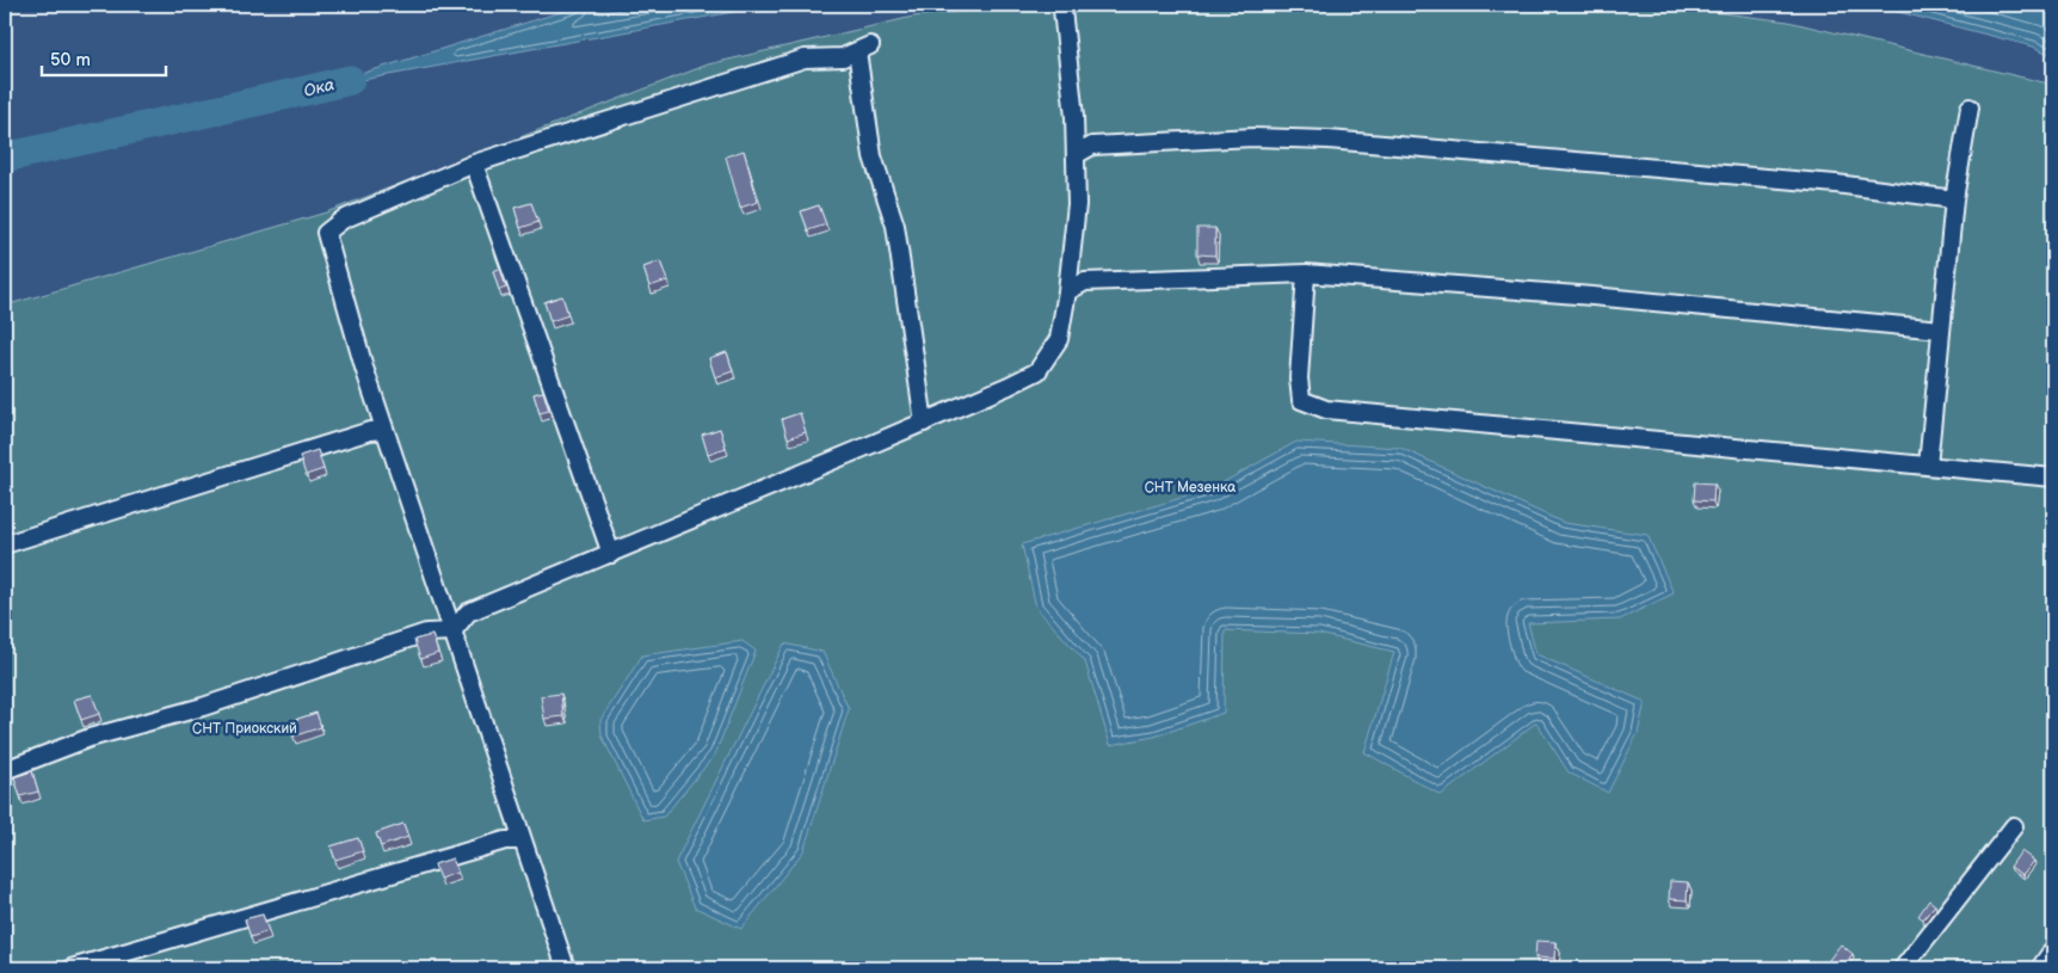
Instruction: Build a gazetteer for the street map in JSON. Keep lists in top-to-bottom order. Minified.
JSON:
{"water":["Ока"],"parks":["СНТ Мезенка","СНТ Приокский"],"scale_bar":"50 m"}
